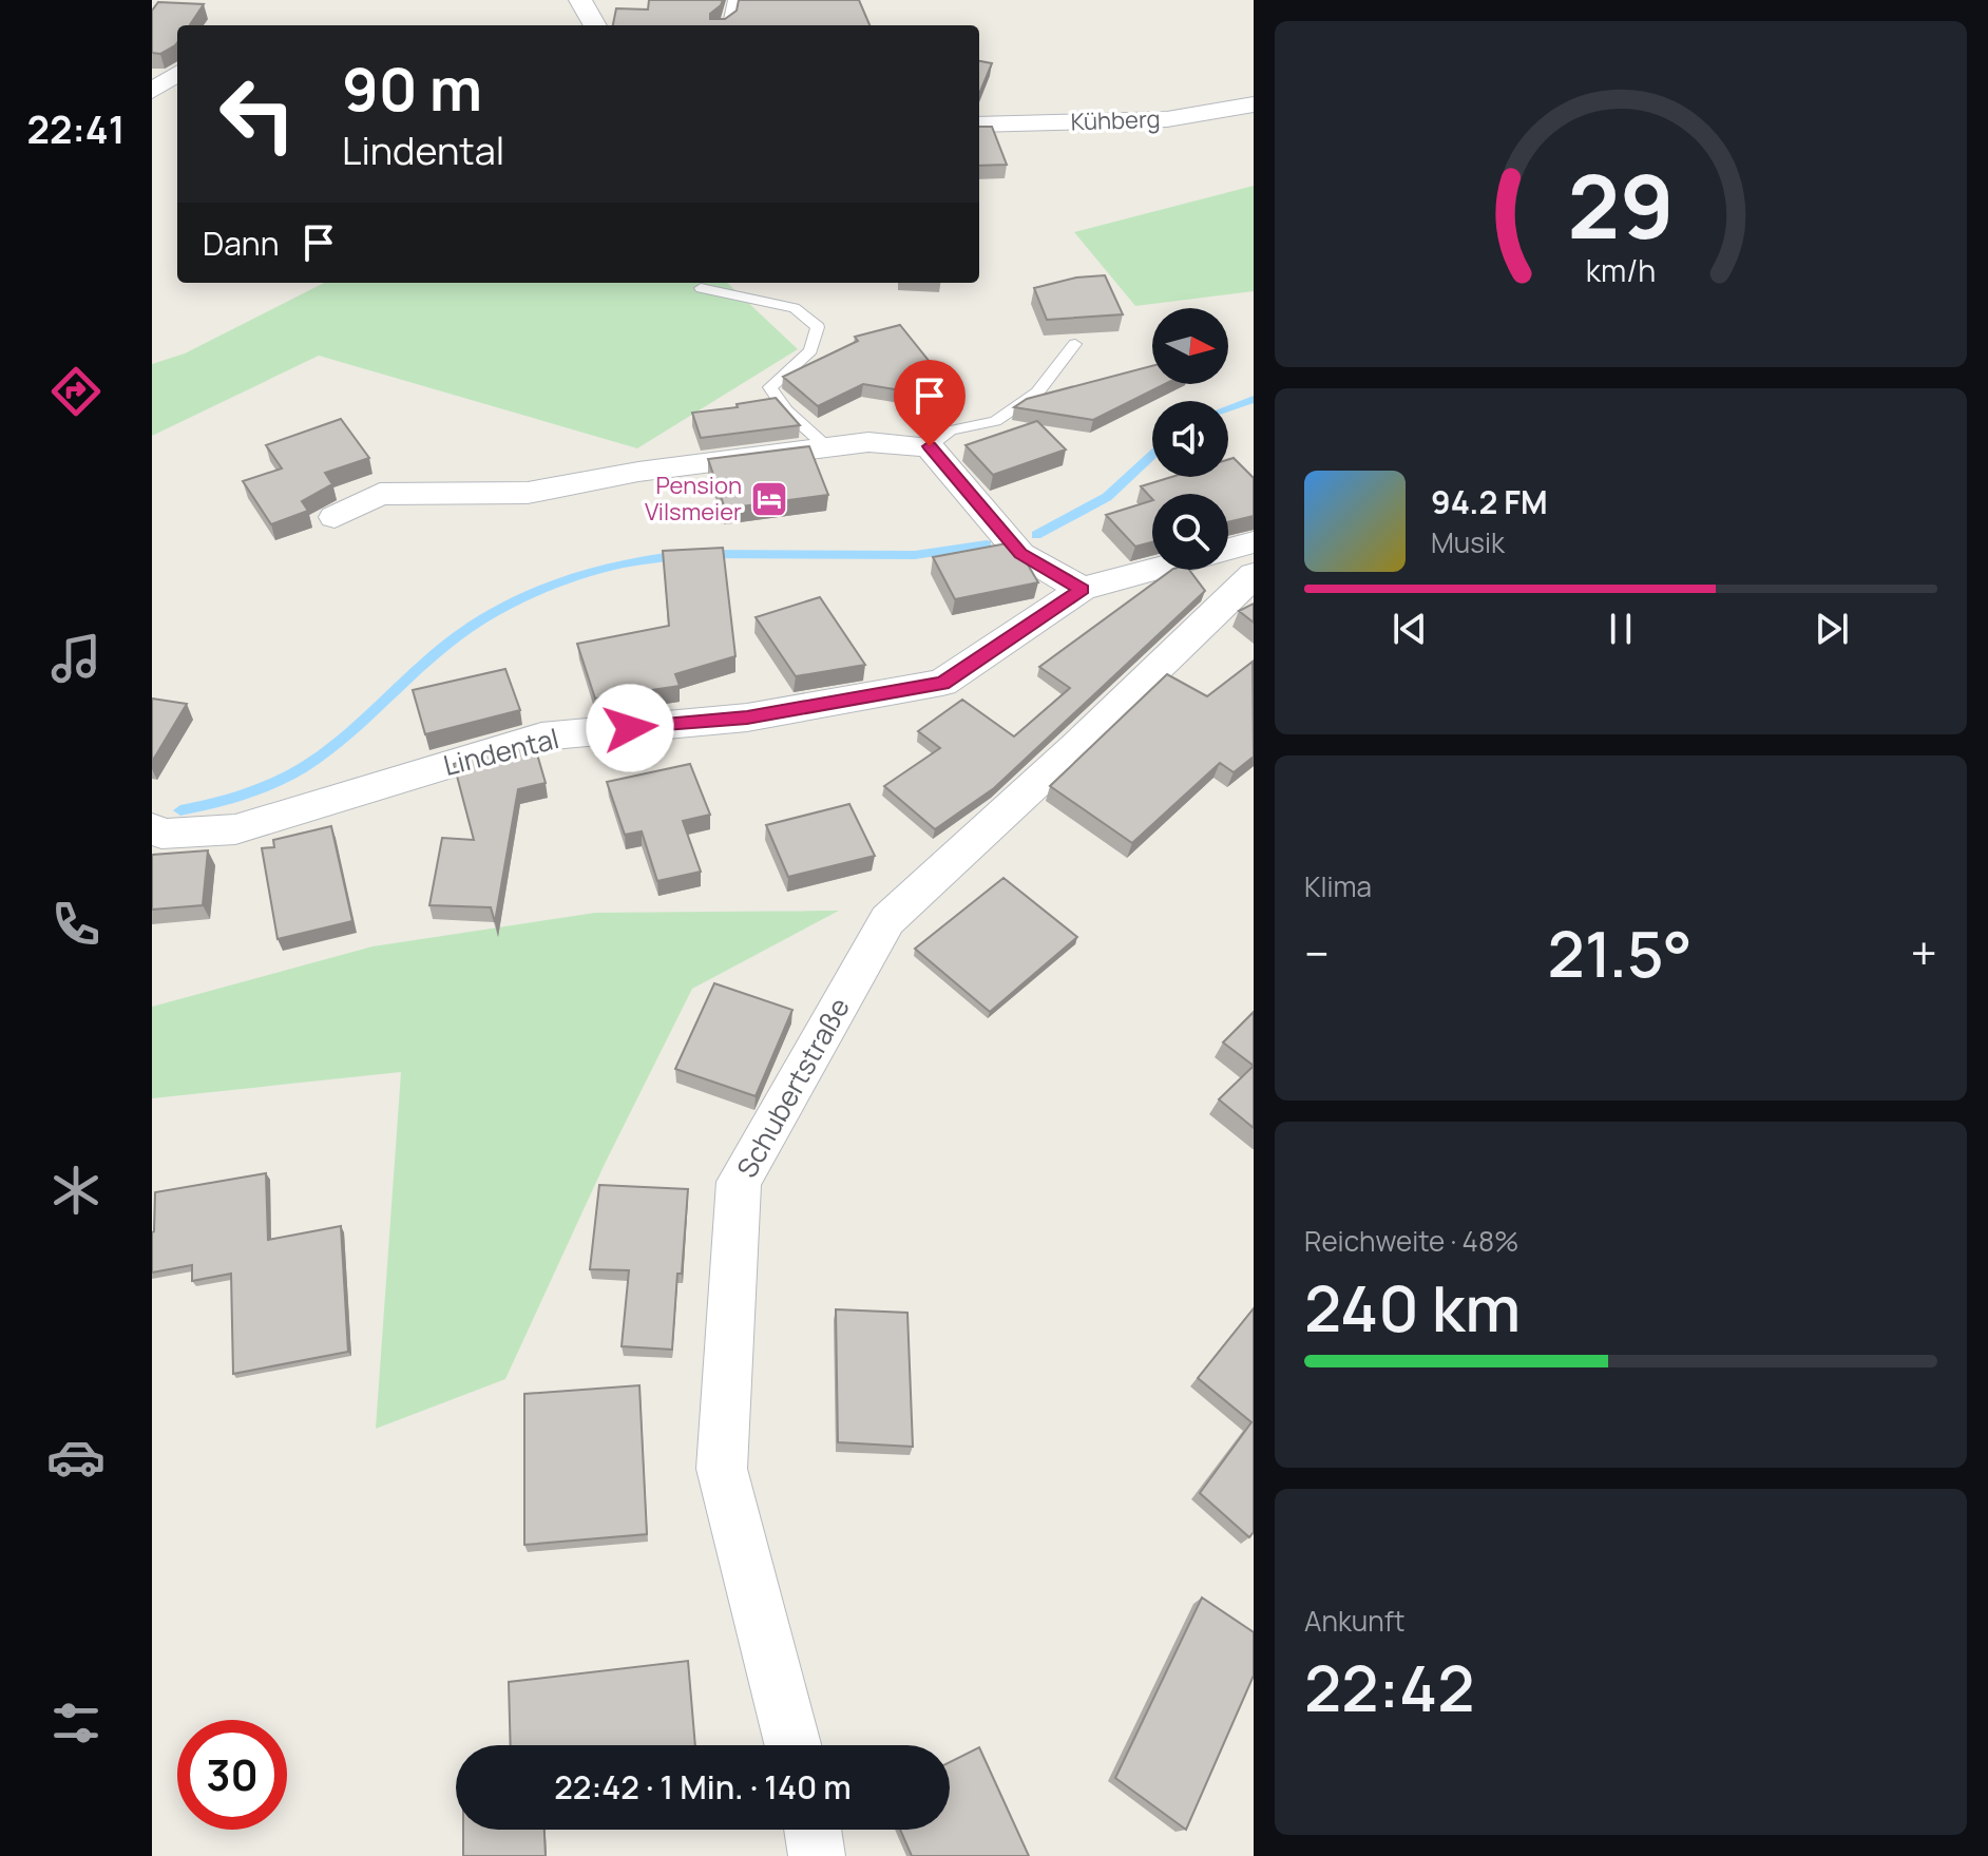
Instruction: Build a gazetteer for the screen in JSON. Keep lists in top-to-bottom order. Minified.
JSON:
{"streets":{"street":["Kühberg","Lindental","Schubertstraße"]},"places":{"hotel":["Pension Vilsmeier"]},"north":"right","page":{"tabs":"22:41","turn":["90 m","Lindental"],"then":"Dann","song":["94.2 FM","Musik"],"tile":["Klima",["Reichweite · 48%","240 km"],["Ankunft","22:42"]],"heat":["−","21.5°","+"],"limit":"30","trip":"22:42 · 1 Min. · 140 m","gauge":["29","km/h"]}}
